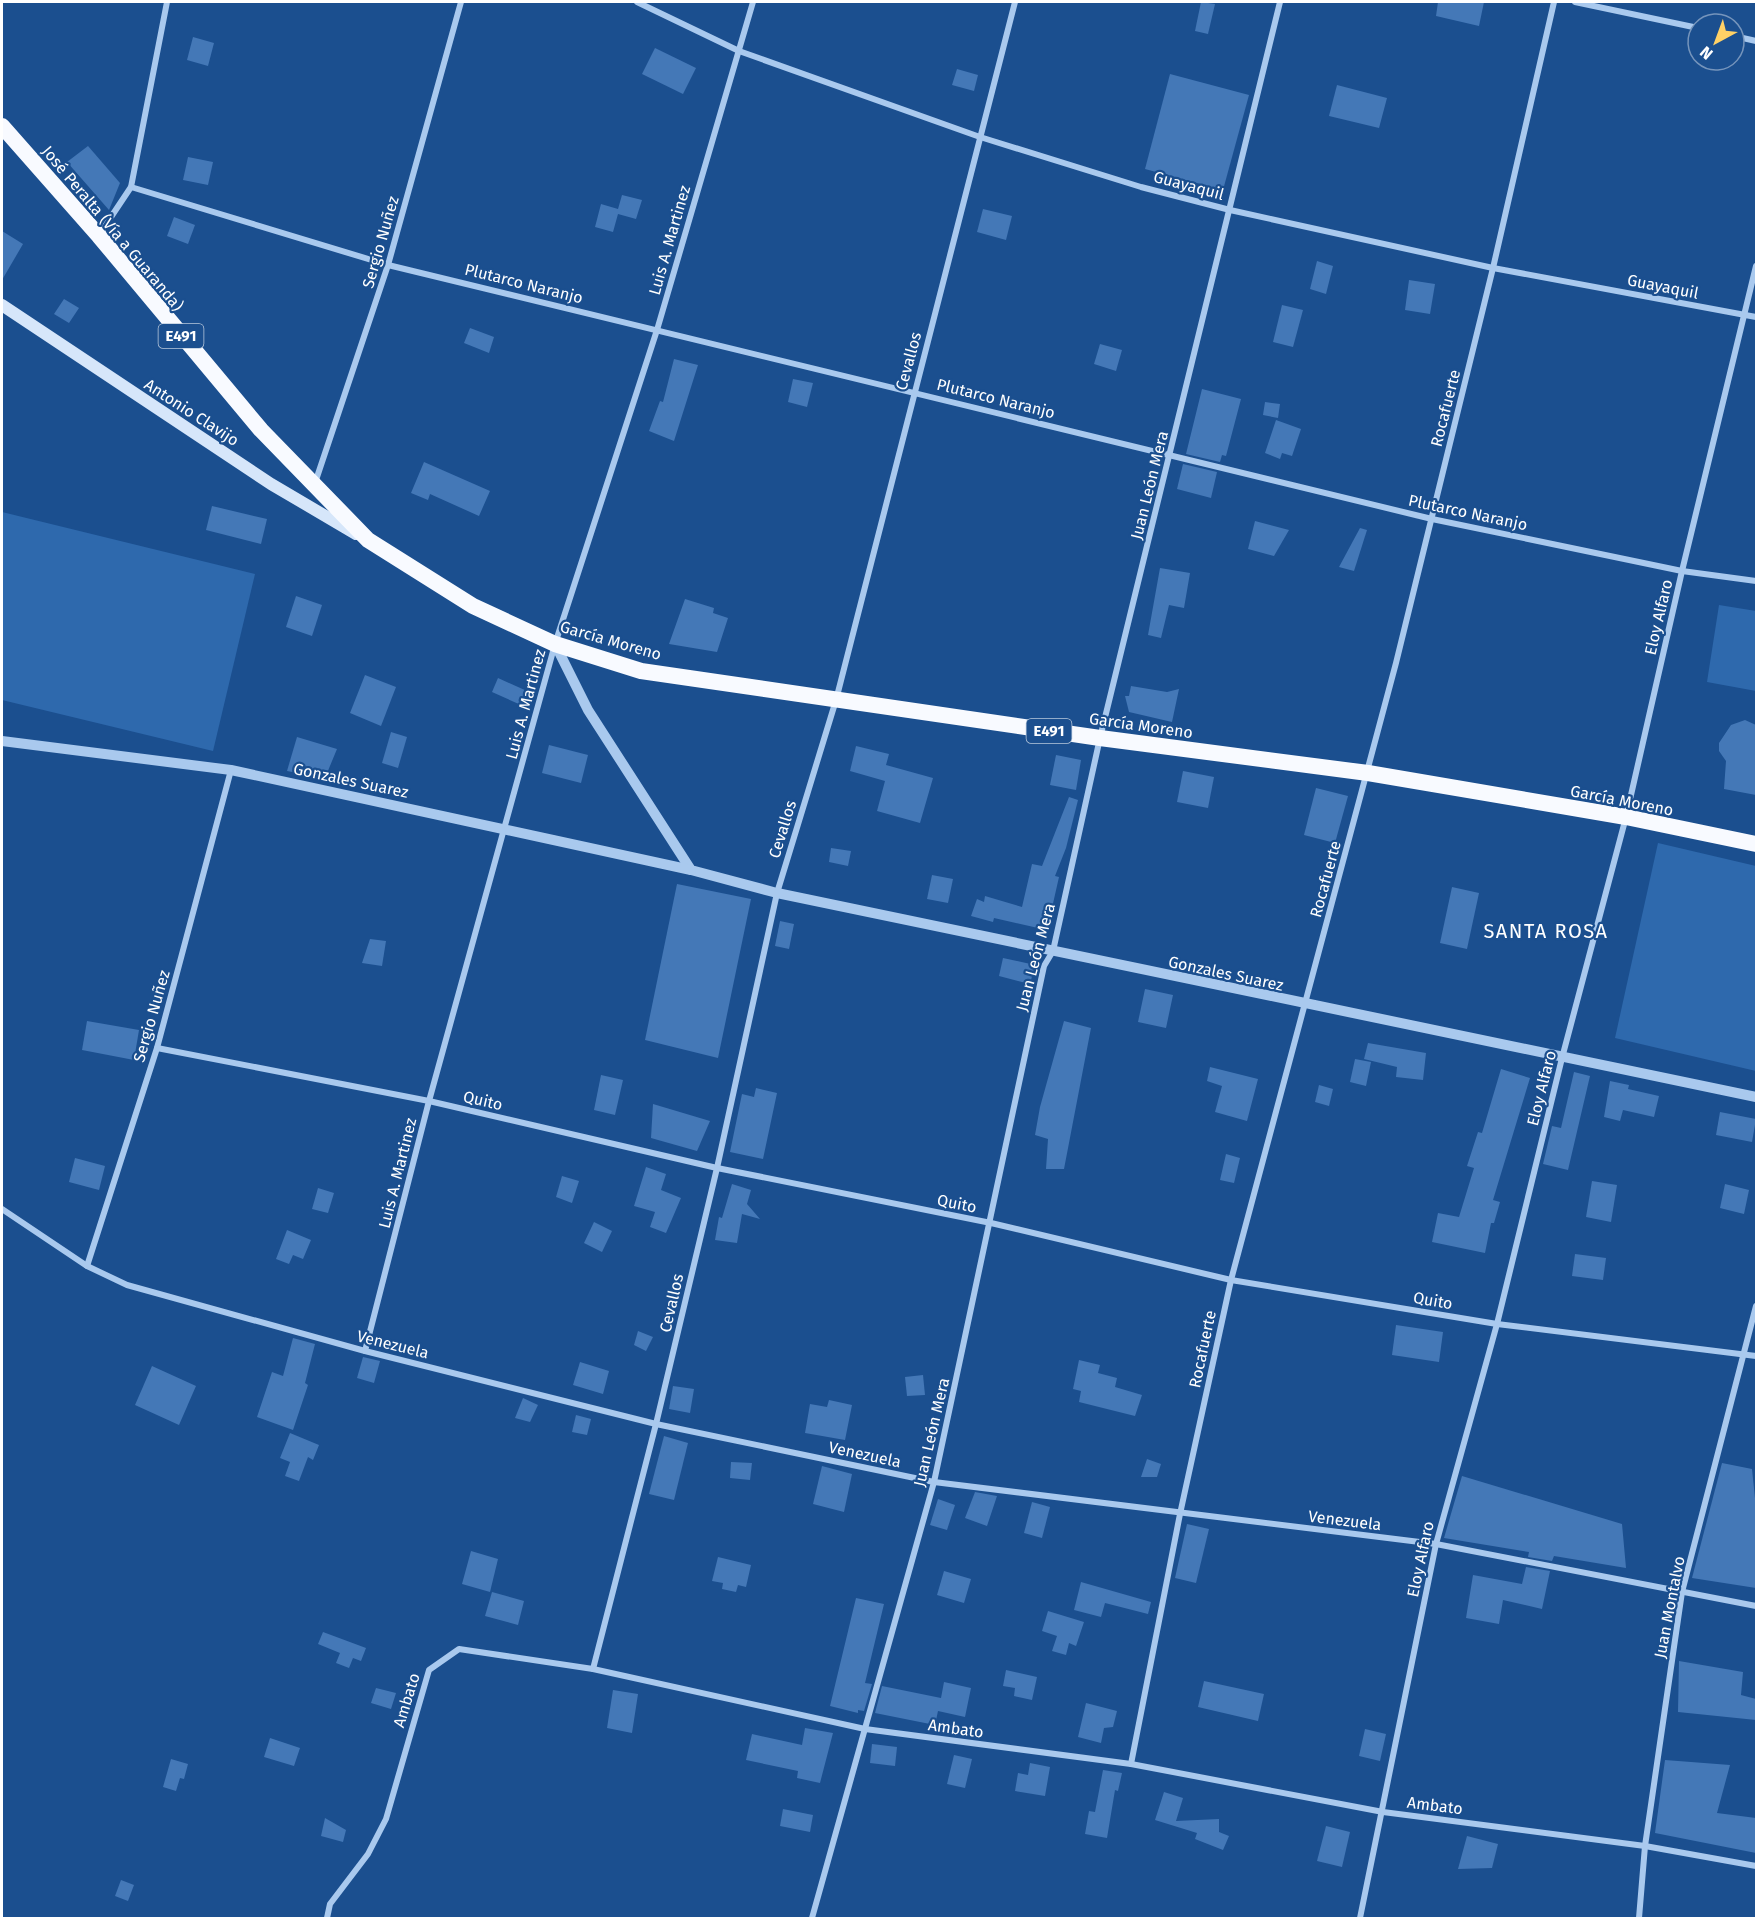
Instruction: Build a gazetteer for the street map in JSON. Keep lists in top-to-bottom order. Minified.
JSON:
{"streets":{"highway":["José Peralta (Vía a Guaranda)","E491","García Moreno"],"main road":["Antonio Clavijo"],"street":["Guayaquil","Luis A. Martinez","Sergio Nuñez","Plutarco Naranjo","Cevallos","Rocafuerte","Juan León Mera","Eloy Alfaro","Gonzales Suarez","Quito","Venezuela","Juan Montalvo","Ambato"]},"crossings":[["Guayaquil","Luis A. Martinez"],["Guayaquil","Cevallos"],["Guayaquil","Rocafuerte"],["Guayaquil","Juan León Mera"],["Guayaquil","Eloy Alfaro"],["José Peralta (Vía a Guaranda)","Sergio Nuñez"],["José Peralta (Vía a Guaranda)","Antonio Clavijo"],["José Peralta (Vía a Guaranda)","García Moreno"],["Luis A. Martinez","Plutarco Naranjo"],["Luis A. Martinez","García Moreno"],["Luis A. Martinez","Gonzales Suarez"],["Luis A. Martinez","Quito"],["Luis A. Martinez","Venezuela"],["Sergio Nuñez","Plutarco Naranjo"],["Sergio Nuñez","Gonzales Suarez"],["Sergio Nuñez","Quito"],["Sergio Nuñez","Venezuela"],["Plutarco Naranjo","Cevallos"],["Plutarco Naranjo","Rocafuerte"],["Plutarco Naranjo","Juan León Mera"],["Plutarco Naranjo","Eloy Alfaro"],["Cevallos","García Moreno"],["Cevallos","Gonzales Suarez"],["Cevallos","Quito"],["Cevallos","Venezuela"],["Cevallos","Ambato"],["Rocafuerte","García Moreno"],["Rocafuerte","Gonzales Suarez"],["Rocafuerte","Quito"],["Rocafuerte","Venezuela"],["Rocafuerte","Ambato"],["Antonio Clavijo","García Moreno"],["Juan León Mera","García Moreno"],["Juan León Mera","Gonzales Suarez"],["Juan León Mera","Quito"],["Juan León Mera","Venezuela"],["Juan León Mera","Ambato"],["Eloy Alfaro","García Moreno"],["Eloy Alfaro","Gonzales Suarez"],["Eloy Alfaro","Quito"],["Eloy Alfaro","Venezuela"],["Eloy Alfaro","Ambato"],["Quito","Juan Montalvo"],["Venezuela","Juan Montalvo"],["Juan Montalvo","Ambato"]],"districts":["SANTA ROSA"],"north":"bottom left"}
